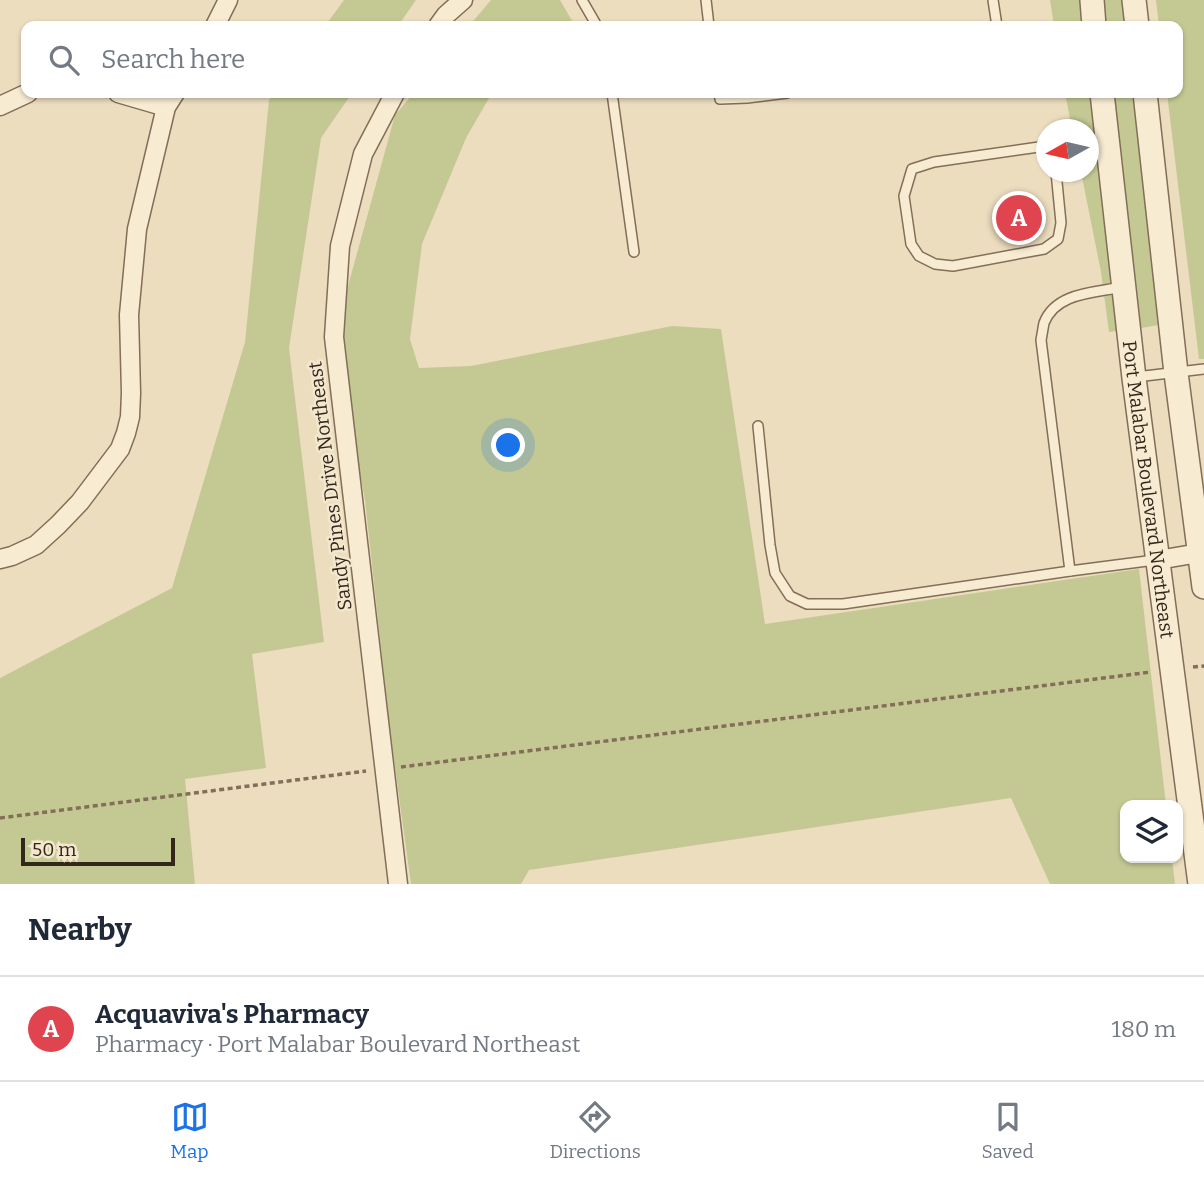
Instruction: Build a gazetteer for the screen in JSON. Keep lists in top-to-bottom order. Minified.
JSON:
{"streets":{"street":["Sandy Pines Drive Northeast","Port Malabar Boulevard Northeast"]},"scale_bar":"50 m","north":"left","page":{"search":"Search here","pins":"A","scale":"50 m","heading":"Nearby","list":[{"mark":"A","name":"Acquaviva's Pharmacy","note":"Pharmacy · Port Malabar Boulevard Northeast","value":"180 m"}],"nav":["Map","Directions","Saved"]}}
